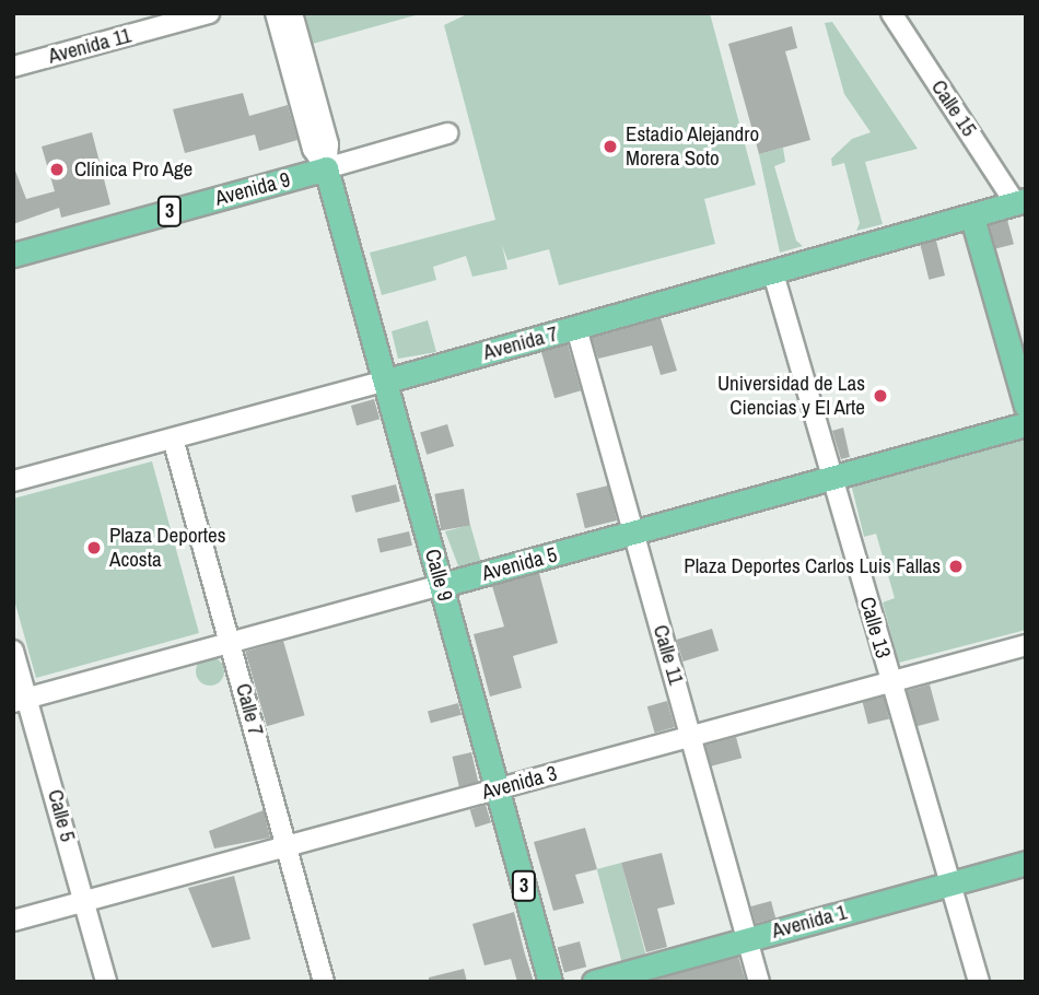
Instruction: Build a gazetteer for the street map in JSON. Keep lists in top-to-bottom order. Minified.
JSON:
{"streets":{"main road":["Avenida 9","3","Avenida 7","Avenida 5","Calle 9","Avenida 1"],"street":["Avenida 11","Calle 15","Calle 13","Calle 11","Calle 7","Avenida 3","Calle 5"]},"crossings":[["Calle 15","Avenida 7"],["Avenida 9","Calle 9"],["Avenida 7","Calle 9"],["Avenida 7","Calle 13"],["Avenida 7","Calle 11"],["Avenida 7","Calle 7"],["Avenida 5","Calle 9"],["Avenida 5","Calle 13"],["Avenida 5","Calle 11"],["Avenida 5","Calle 7"],["Avenida 5","Calle 5"],["Calle 9","Avenida 3"],["Calle 13","Avenida 3"],["Calle 13","Avenida 1"],["Calle 11","Avenida 3"],["Calle 11","Avenida 1"],["Calle 7","Avenida 3"],["Avenida 3","Calle 5"]],"places":["Estadio Alejandro Morera Soto","Clínica Pro Age","Universidad de Las Ciencias y El Arte","Plaza Deportes Acosta","Plaza Deportes Carlos Luis Fallas"]}
